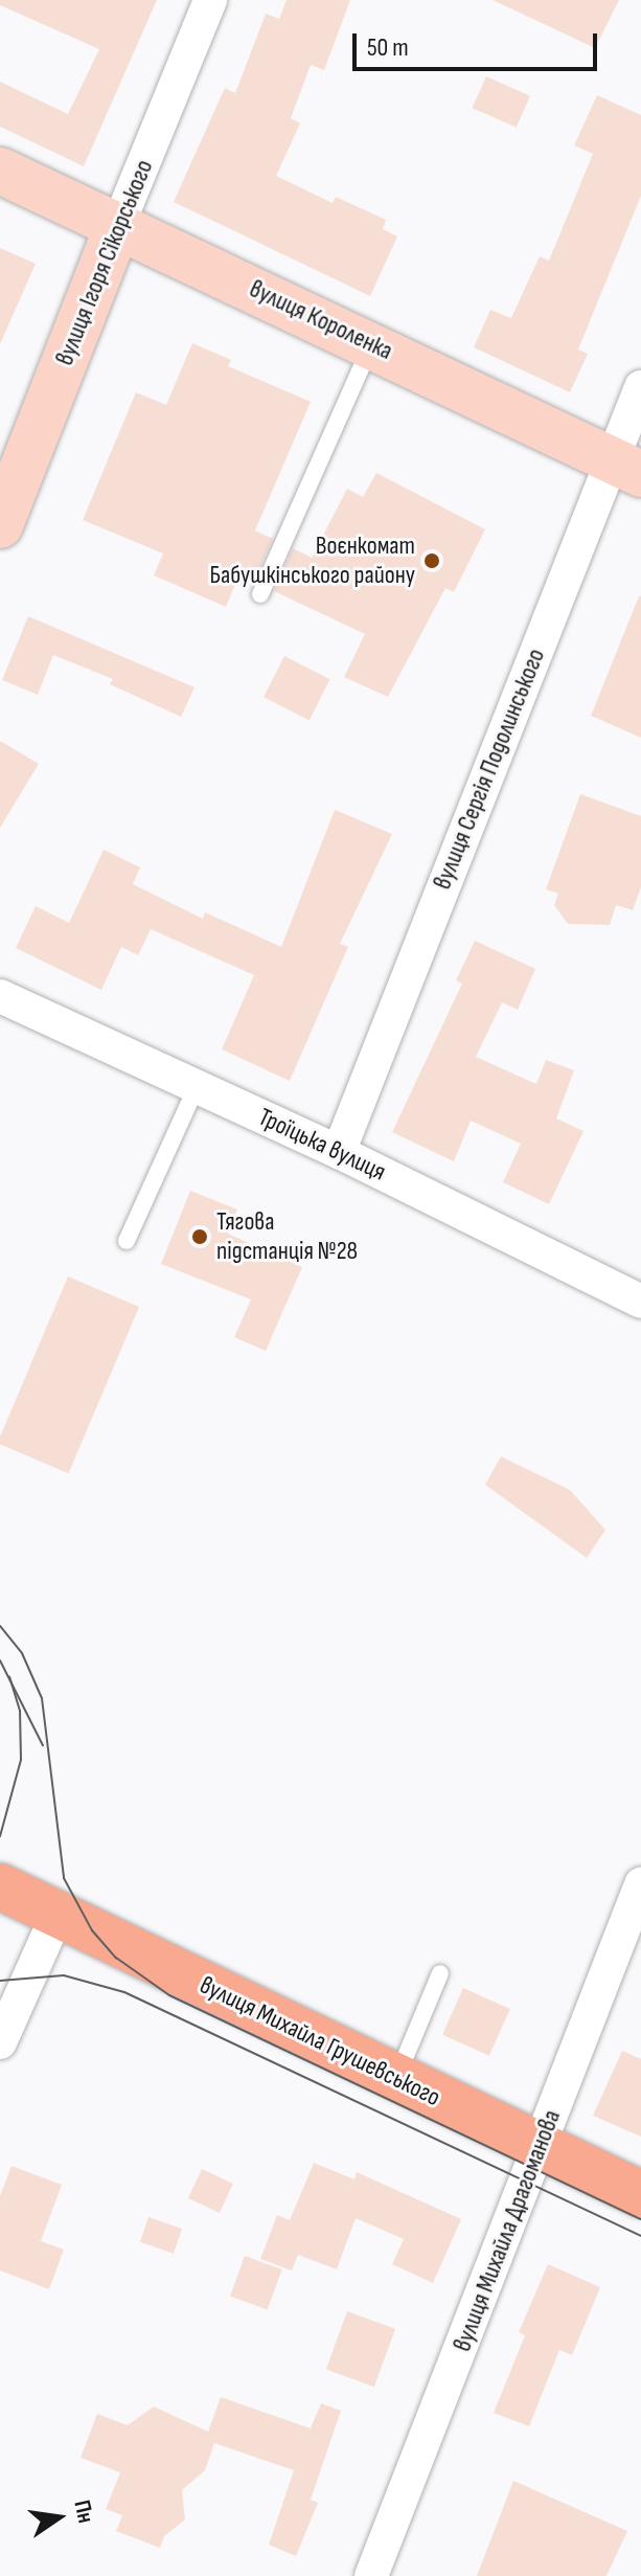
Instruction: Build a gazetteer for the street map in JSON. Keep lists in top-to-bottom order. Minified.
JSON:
{"streets":{"main road":["вулиця Михайла Грушевського"],"street":["вулиця Ігоря Сікорського","вулиця Короленка","вулиця Сергія Подолинського","Троїцька вулиця","вулиця Михайла Драгоманова"]},"crossings":[["вулиця Ігоря Сікорського","вулиця Короленка"],["вулиця Короленка","вулиця Сергія Подолинського"],["вулиця Сергія Подолинського","Троїцька вулиця"],["вулиця Михайла Грушевського","вулиця Михайла Драгоманова"]],"places":["Воєнкомат Бабушкінського району","Тягова пiдстанцiя №28"],"scale_bar":"50 m","north":"right"}
